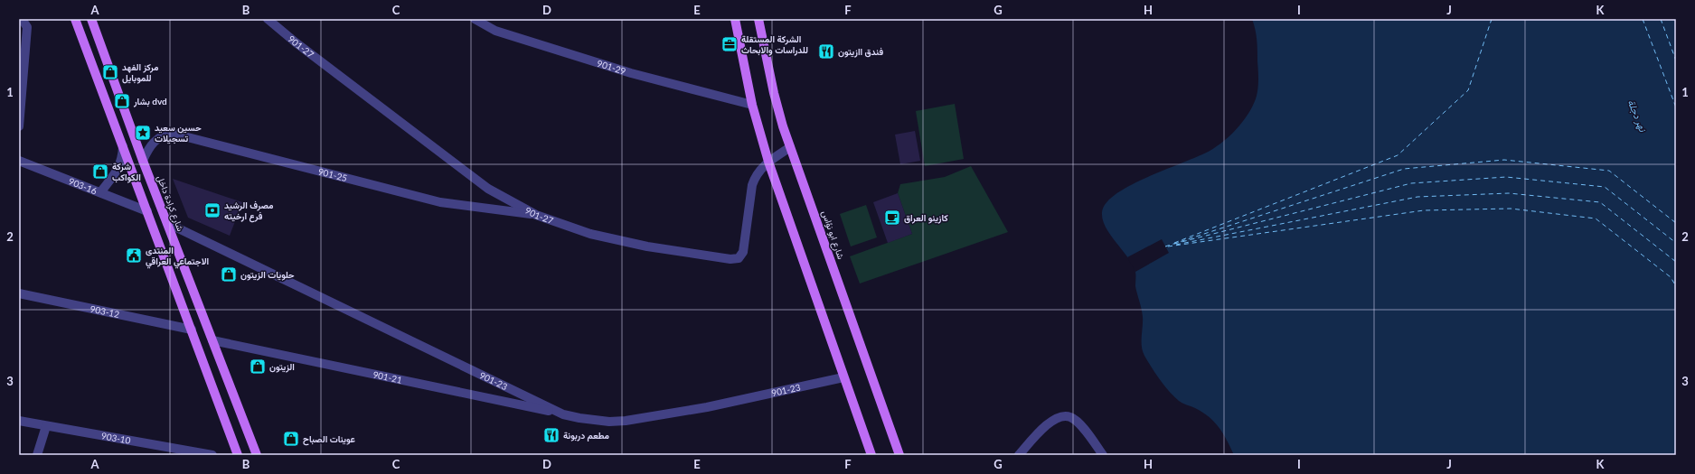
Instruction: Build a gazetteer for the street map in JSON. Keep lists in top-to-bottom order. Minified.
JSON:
{"streets":{"main road":["شارع كرادة داخل","شارع ابو نؤاس"],"street":["901-27","901-29","901-25","903-16","903-12","901-21","901-23","903-10"]},"crossings":[["901-27","901-25"],["901-27","شارع ابو نؤاس"],["901-25","شارع كرادة داخل"],["شارع كرادة داخل","901-21"],["شارع كرادة داخل","901-23"],["901-21","901-23"]],"water":["نهر دجلة"],"places":{"office":["الشركة المستقلة للدراسات والابحاث"],"restaurant":["فندق اازيتون","مطعم دربونة"],"shop":["مركز الفهد للموبايل","بشار dvd","شركة الكواكب","حلويات الزيتون","الزيتون","عوينات الصباح"],"place":["حسين سعيد تسجيلات"],"bank":["مصرف الرشيد فرع ارخيته"],"cafe":["كازينو العراق"],"public building":["المنتدى الاجتماعي العراقي"]},"grid":{"columns":["A","B","C","D","E","F","G","H","I","J","K"],"rows":["1","2","3"]}}
